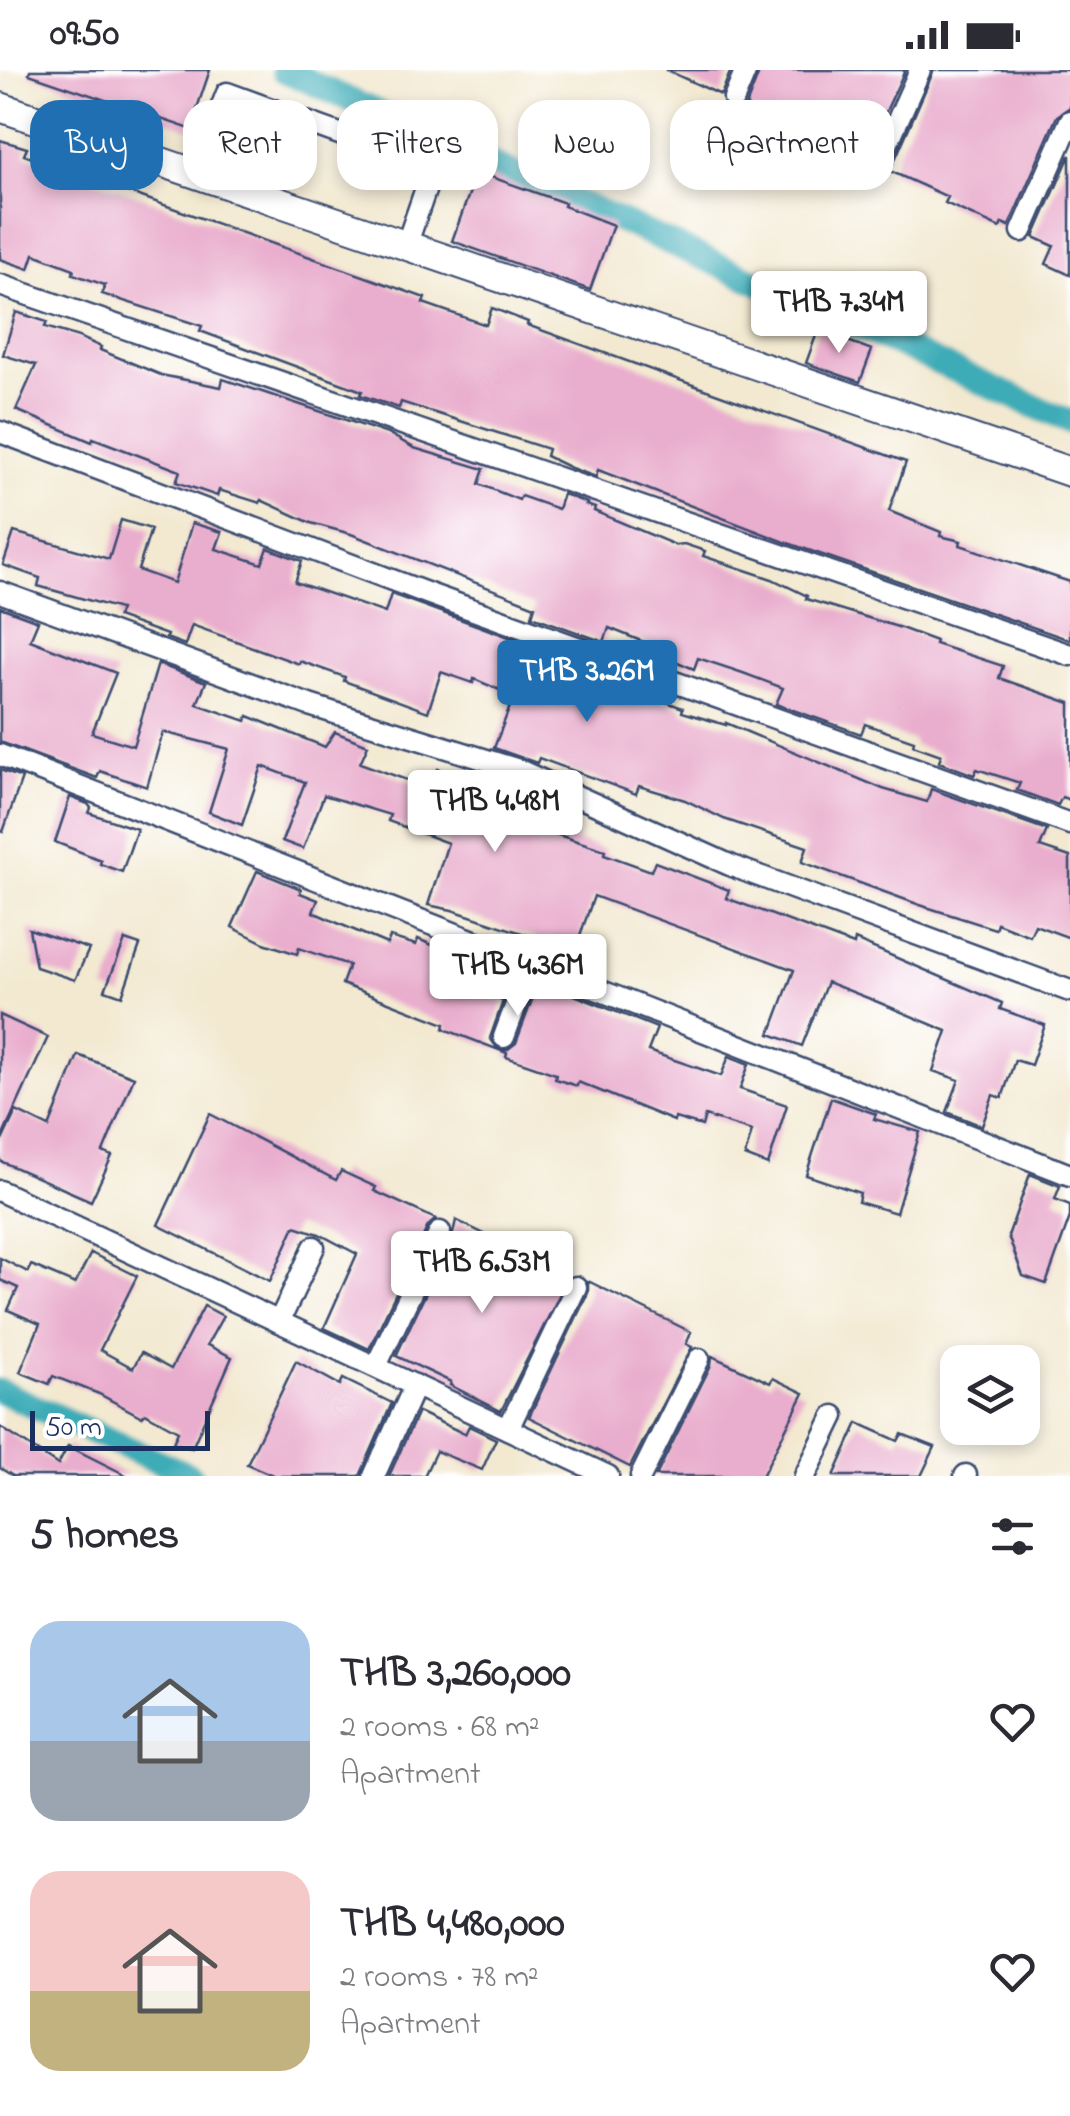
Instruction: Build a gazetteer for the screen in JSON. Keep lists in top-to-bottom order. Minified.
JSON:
{"scale_bar":"50 m","page":{"status":"09:50","chip":["Buy","Rent","Filters","New","Apartment"],"price":["THB 7.34M","THB 3.26M","THB 4.48M","THB 4.36M","THB 6.53M"],"scale":"50 m","heading":"5 homes","list":[{"name":"THB 3,260,000","note":"2 rooms · 68 m² · Apartment"},{"name":"THB 4,480,000","note":"2 rooms · 78 m² · Apartment"}]}}
